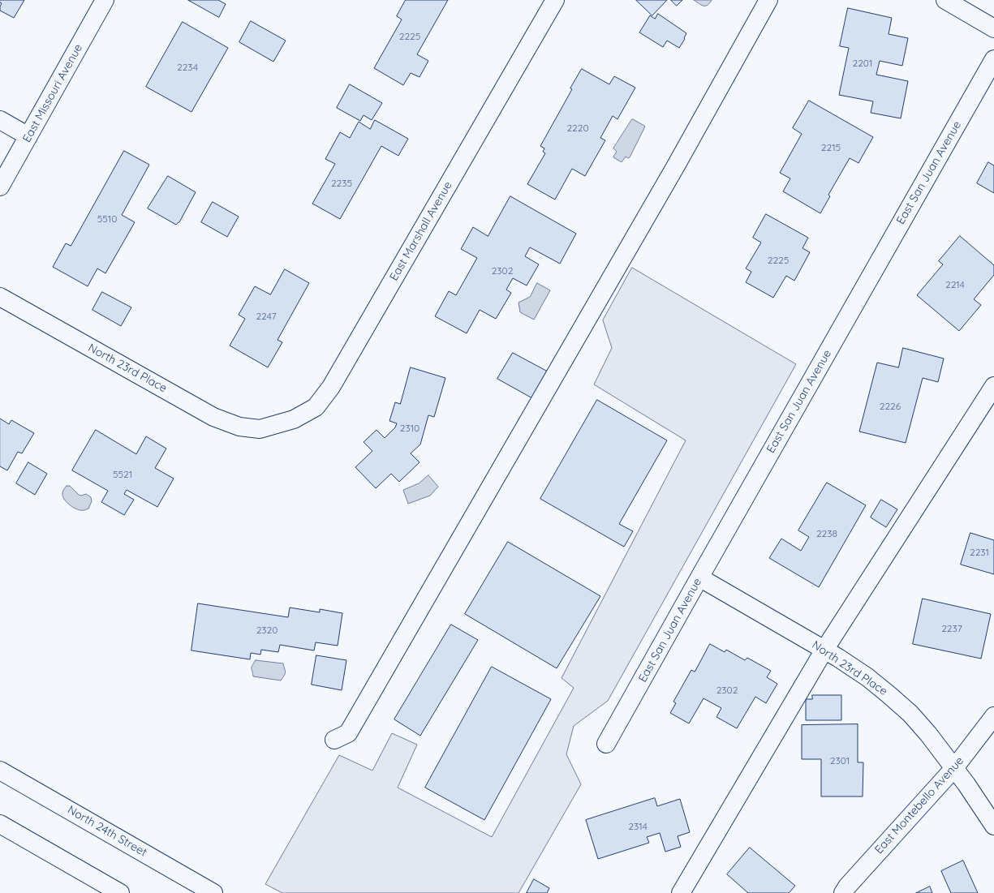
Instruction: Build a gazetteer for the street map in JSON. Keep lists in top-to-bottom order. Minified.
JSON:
{"streets":{"street":["East Missouri Avenue","East San Juan Avenue","East Marshall Avenue","North 23rd Place","East Montebello Avenue","North 24th Street"]},"crossings":[["East San Juan Avenue","North 23rd Place"],["East Marshall Avenue","North 23rd Place"],["North 23rd Place","East Montebello Avenue"]],"house_numbers":["2225","2201","2234","2220","2215","2235","5510","2225","2302","2214","2247","2226","2310","5521","2238","2231","2237","2320","2302","2301","2314"]}
